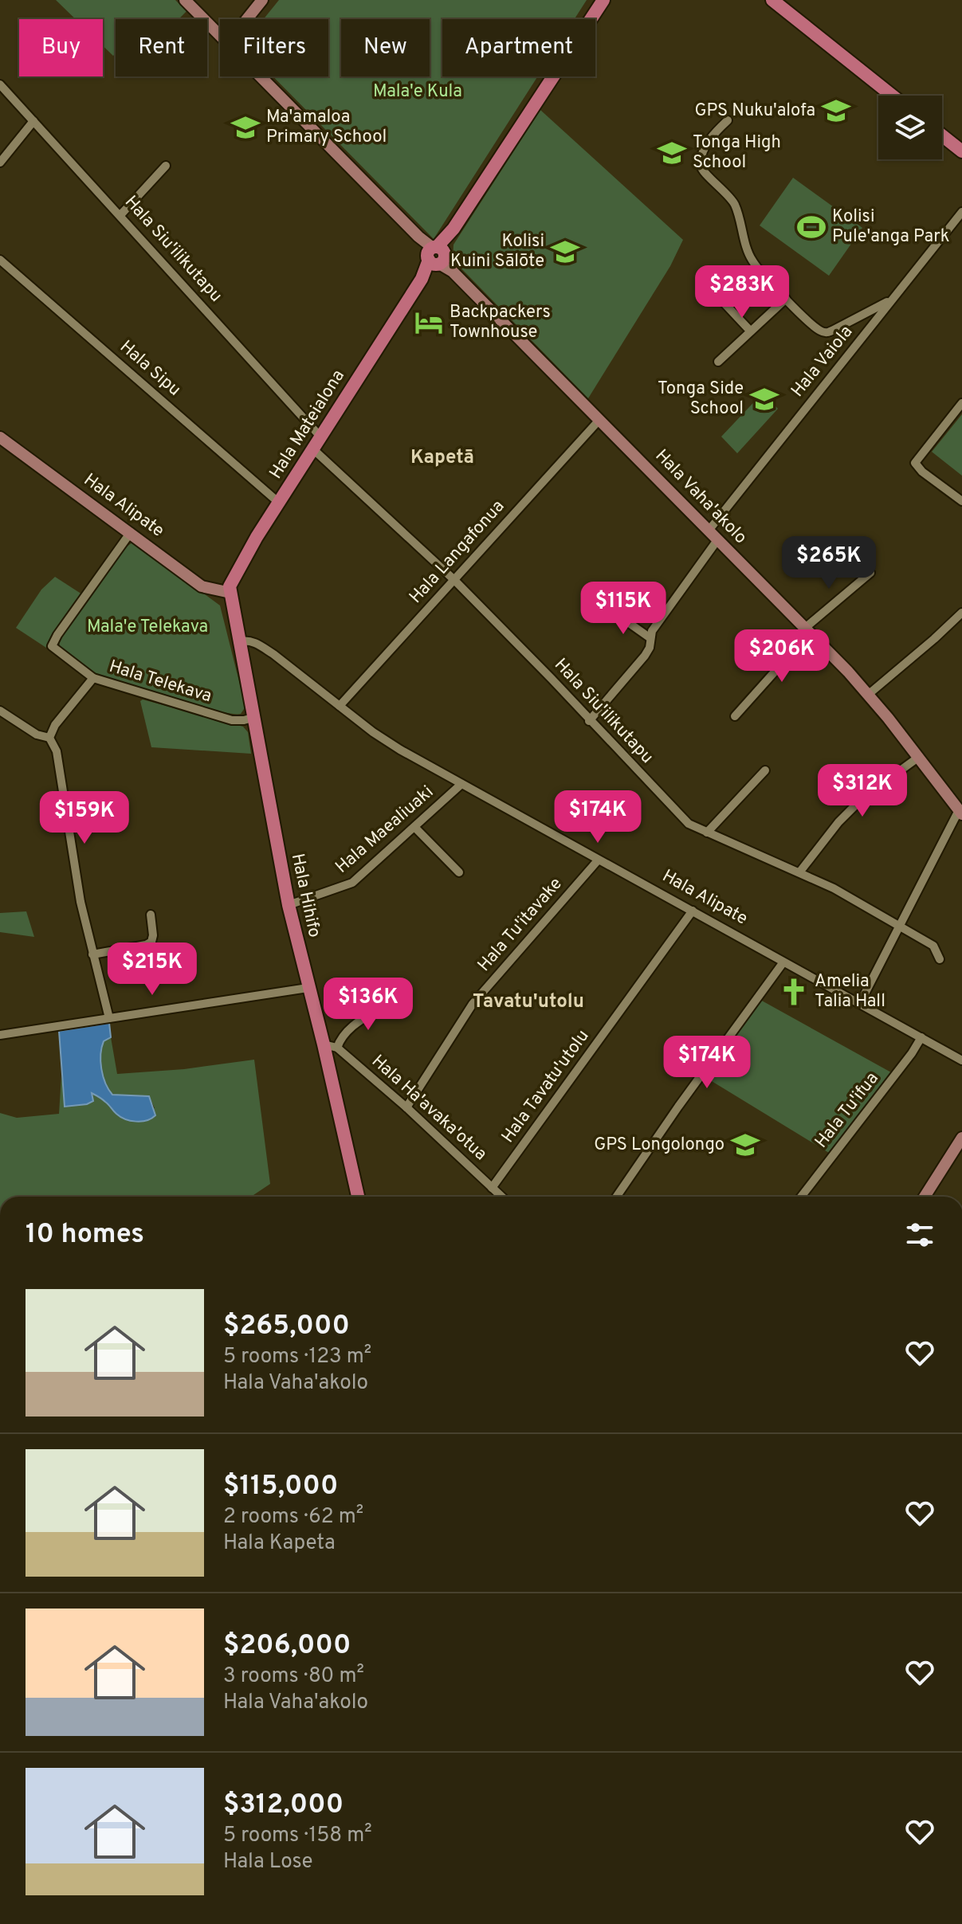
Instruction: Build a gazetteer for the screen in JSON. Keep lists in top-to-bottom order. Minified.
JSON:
{"streets":{"main road":["Hala Mateialona","Hala Vaha'akolo","Hala Alipate","Hala Hihifo"],"street":["Hala Siu'ilikutapu","Hala Vaiola","Hala Sipu","Hala Langafonua","Hala Telekava","Hala Maealiuaki","Hala Tu'itavake","Hala Tavatu'utolu","Hala Ha'avaka'otua","Hala Tu'ifua"]},"crossings":[["Hala Siu'ilikutapu","Hala Mateialona"],["Hala Siu'ilikutapu","Hala Langafonua"],["Hala Vaiola","Hala Vaha'akolo"],["Hala Sipu","Hala Mateialona"],["Hala Mateialona","Hala Vaha'akolo"],["Hala Mateialona","Hala Alipate"],["Hala Mateialona","Hala Hihifo"],["Hala Vaha'akolo","Hala Langafonua"],["Hala Alipate","Hala Langafonua"],["Hala Alipate","Hala Telekava"],["Hala Alipate","Hala Maealiuaki"],["Hala Alipate","Hala Hihifo"],["Hala Alipate","Hala Tu'itavake"],["Hala Alipate","Hala Tavatu'utolu"],["Hala Alipate","Hala Tu'ifua"],["Hala Telekava","Hala Hihifo"],["Hala Maealiuaki","Hala Hihifo"],["Hala Hihifo","Hala Ha'avaka'otua"],["Hala Tu'itavake","Hala Ha'avaka'otua"],["Hala Tavatu'utolu","Hala Ha'avaka'otua"]],"districts":["Kapetā","Tavatu'utolu"],"parks":["Mala'e Kula","Mala'e Telekava"],"places":{"school or university":["GPS Nuku'alofa","Ma'amaloa Primary School","Tonga High School","Kolisi Kuini Sālōte","Tonga Side School","GPS Longolongo"],"sports":["Kolisi Pule'anga Park"],"hotel":["Backpackers Townhouse"],"church":["Amelia Talia Hall"]},"page":{"chip":["Buy","Rent","Filters","New","Apartment"],"price":["$283K","$265K","$115K","$206K","$312K","$174K","$159K","$215K","$136K","$174K"],"heading":"10 homes","list":[{"name":"$265,000","note":"5 rooms · 123 m² · Hala Vaha'akolo"},{"name":"$115,000","note":"2 rooms · 62 m² · Hala Kapeta"},{"name":"$206,000","note":"3 rooms · 80 m² · Hala Vaha'akolo"},{"name":"$312,000","note":"5 rooms · 158 m² · Hala Lose"}]}}
